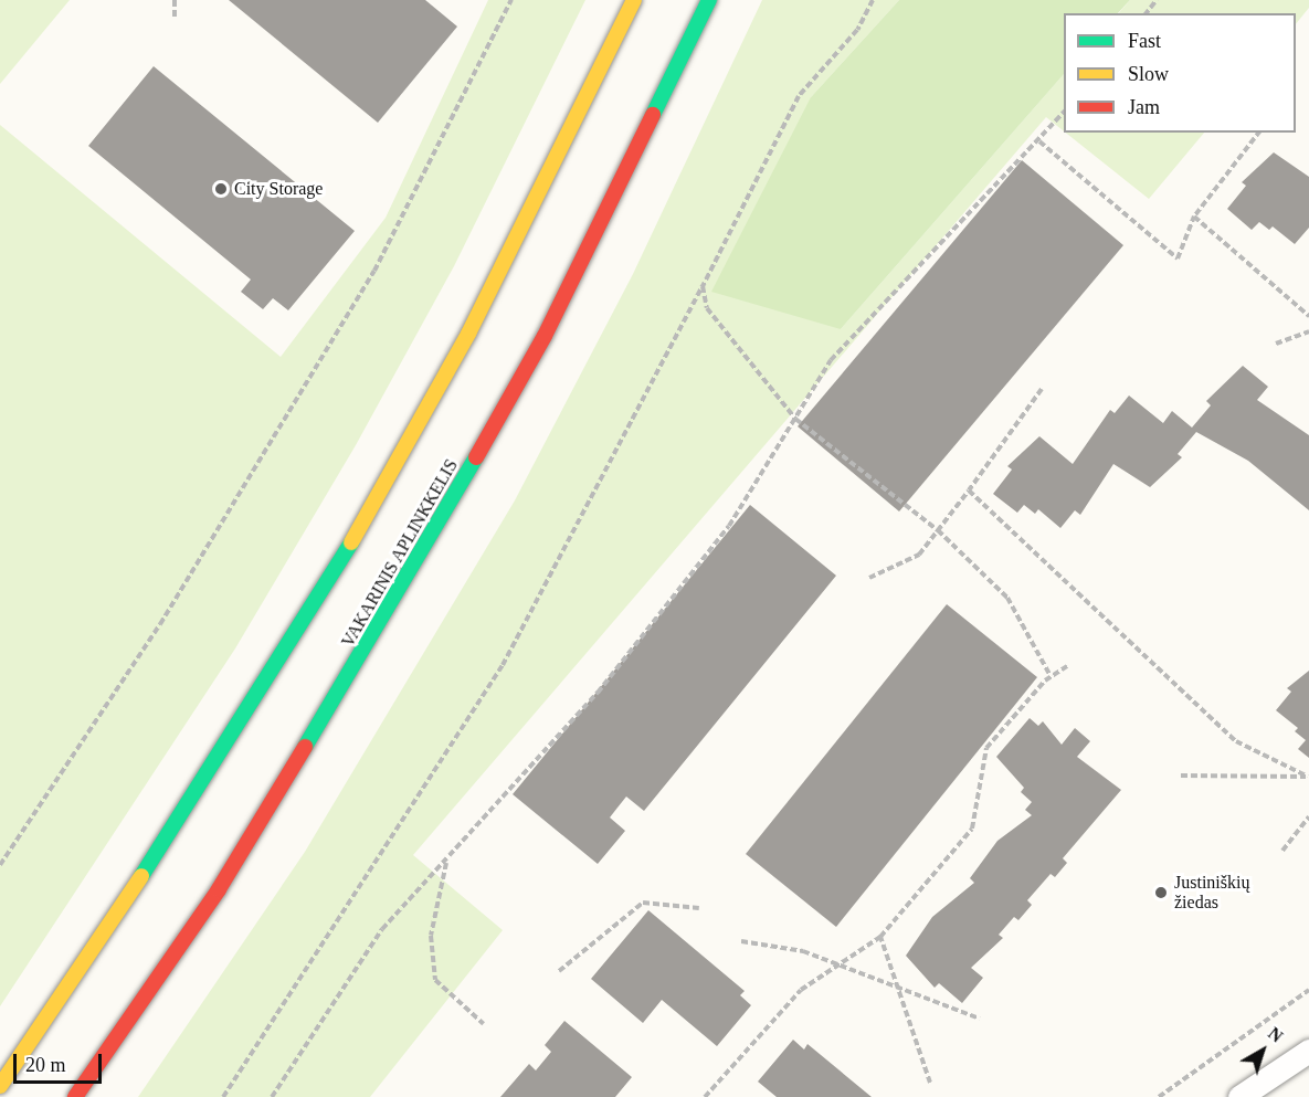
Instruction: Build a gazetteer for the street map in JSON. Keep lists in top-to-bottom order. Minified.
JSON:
{"streets":{"highway":["VAKARINIS APLINKKELIS"]},"places":["City Storage","Justiniškių žiedas"],"legend":["Fast","Slow","Jam"],"scale_bar":"20 m","north":"top right"}
